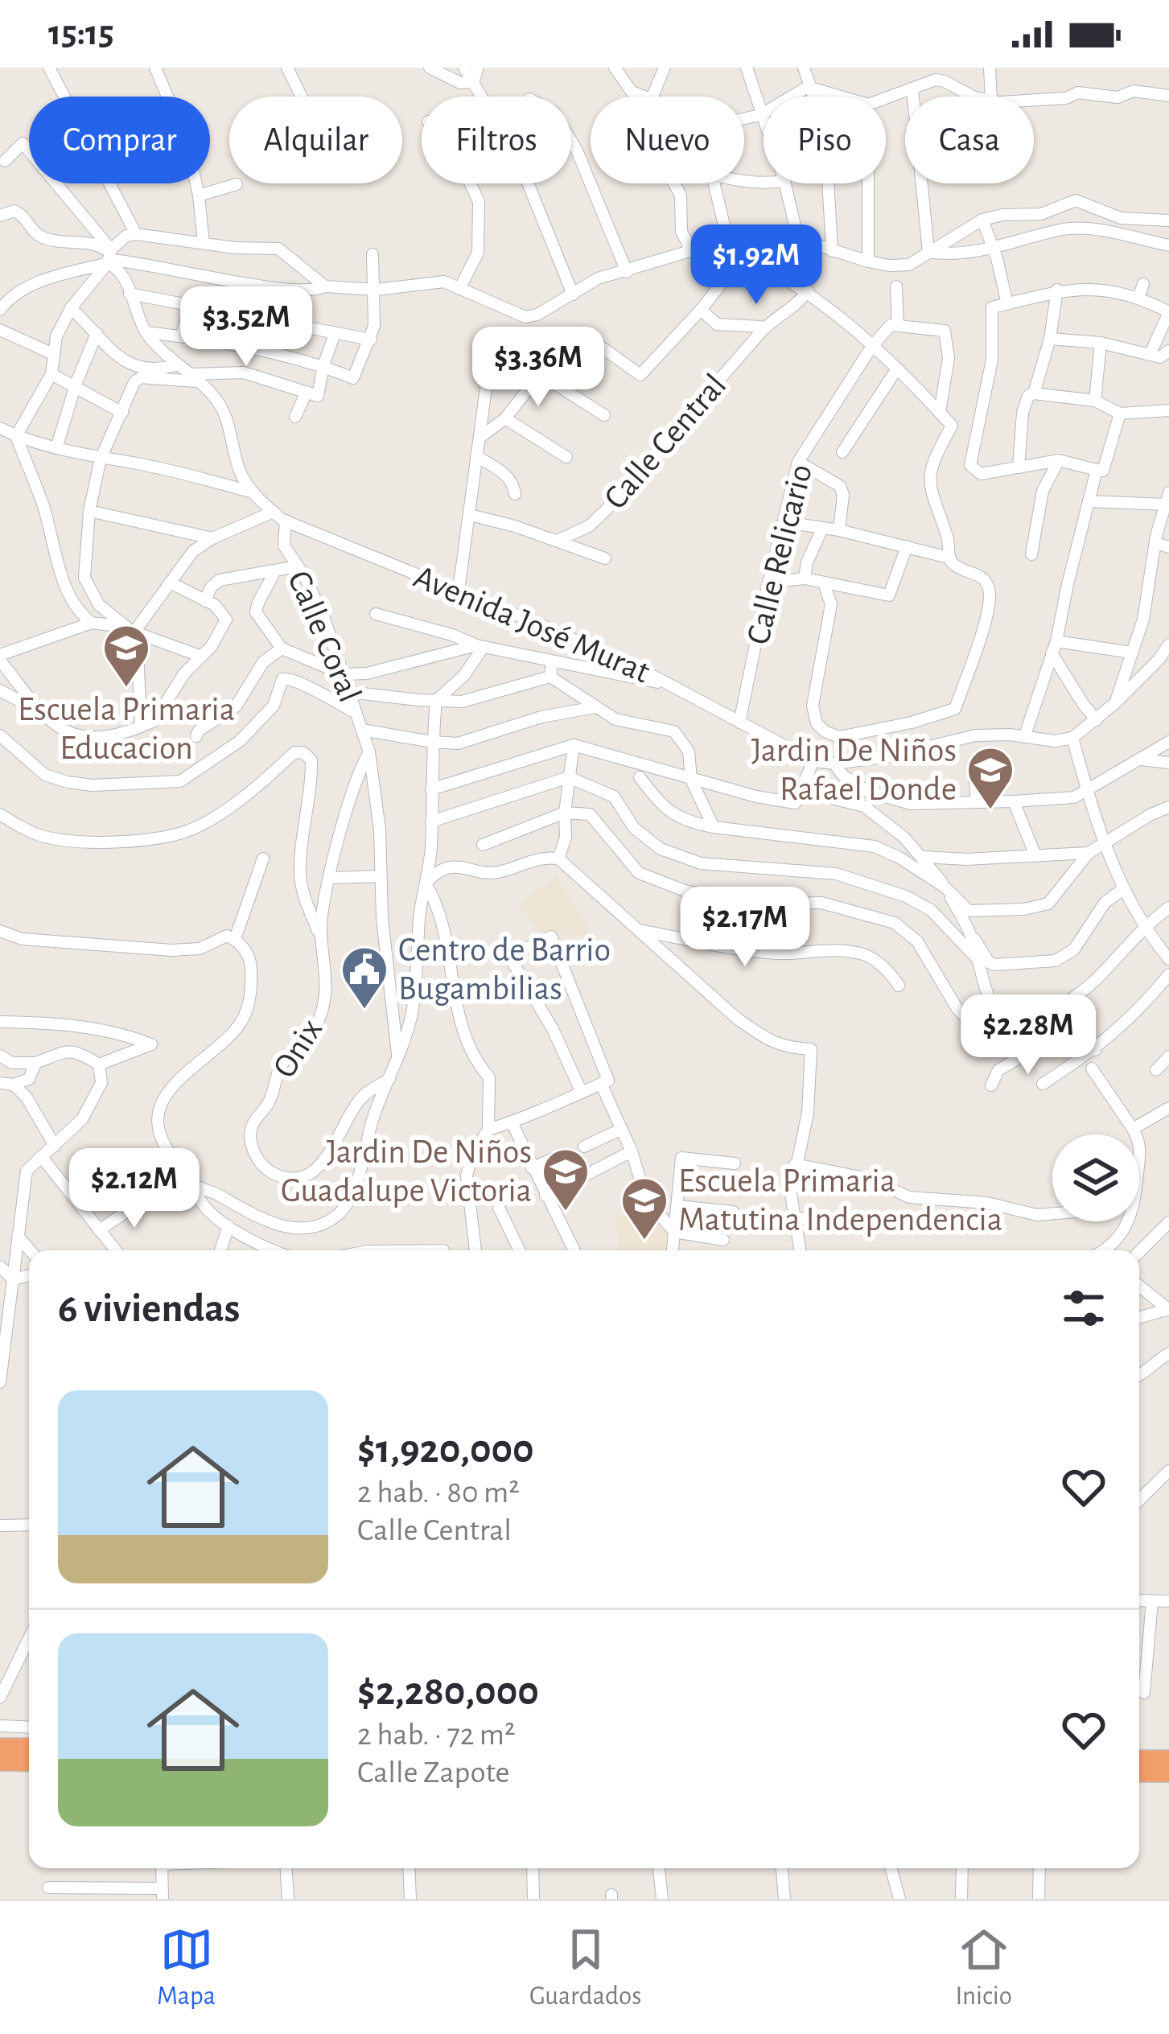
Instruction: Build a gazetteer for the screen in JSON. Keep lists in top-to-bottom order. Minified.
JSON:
{"streets":{"street":["Calle Central","Calle Relicario","Avenida José Murat","Calle Coral","Onix"]},"crossings":[["Calle Relicario","Avenida José Murat"],["Avenida José Murat","Calle Coral"],["Calle Coral","Onix"]],"places":{"school or university":["Escuela Primaria Educacion","Jardin De Niños Rafael Donde","Jardin De Niños Guadalupe Victoria","Escuela Primaria Matutina Independencia"],"public building":["Centro de Barrio Bugambilias"]},"page":{"status":"15:15","chip":["Comprar","Alquilar","Filtros","Nuevo","Piso","Casa"],"price":["$1.92M","$3.52M","$3.36M","$2.17M","$2.28M","$2.12M"],"heading":"6 viviendas","list":[{"name":"$1,920,000","note":"2 hab. · 80 m² · Calle Central"},{"name":"$2,280,000","note":"2 hab. · 72 m² · Calle Zapote"}],"tabs":["Mapa","Guardados","Inicio"]}}
